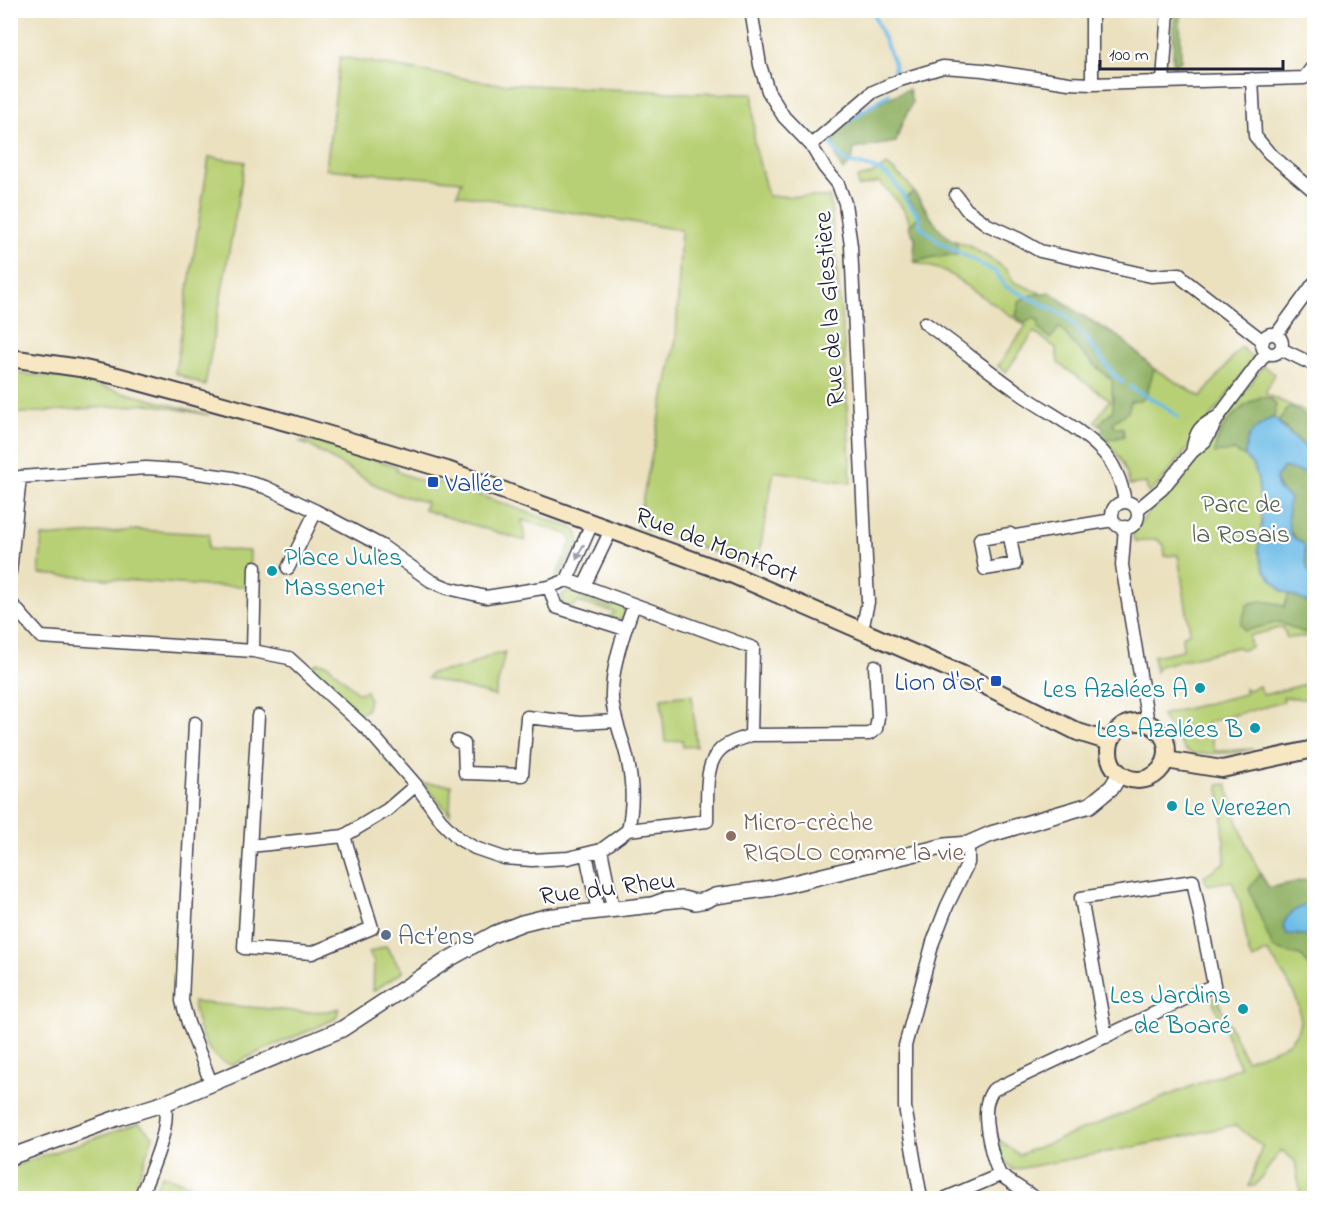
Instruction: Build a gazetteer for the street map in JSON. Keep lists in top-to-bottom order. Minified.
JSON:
{"streets":{"main road":["Rue de Montfort"],"street":["Rue de la Glestière","Rue du Rheu"]},"crossings":[["Rue de la Glestière","Rue de Montfort"],["Rue de Montfort","Rue du Rheu"]],"parks":["Parc de la Rosais"],"places":{"transit":["Vallée","Lion d'Or"],"other":["Place Jules Massenet","Les Azalées A","Les Azalées B","Le Verezen","Micro-crèche RIGOLO comme la vie","Act’ens","Les Jardins de Boaré"]},"scale_bar":"100 m"}
